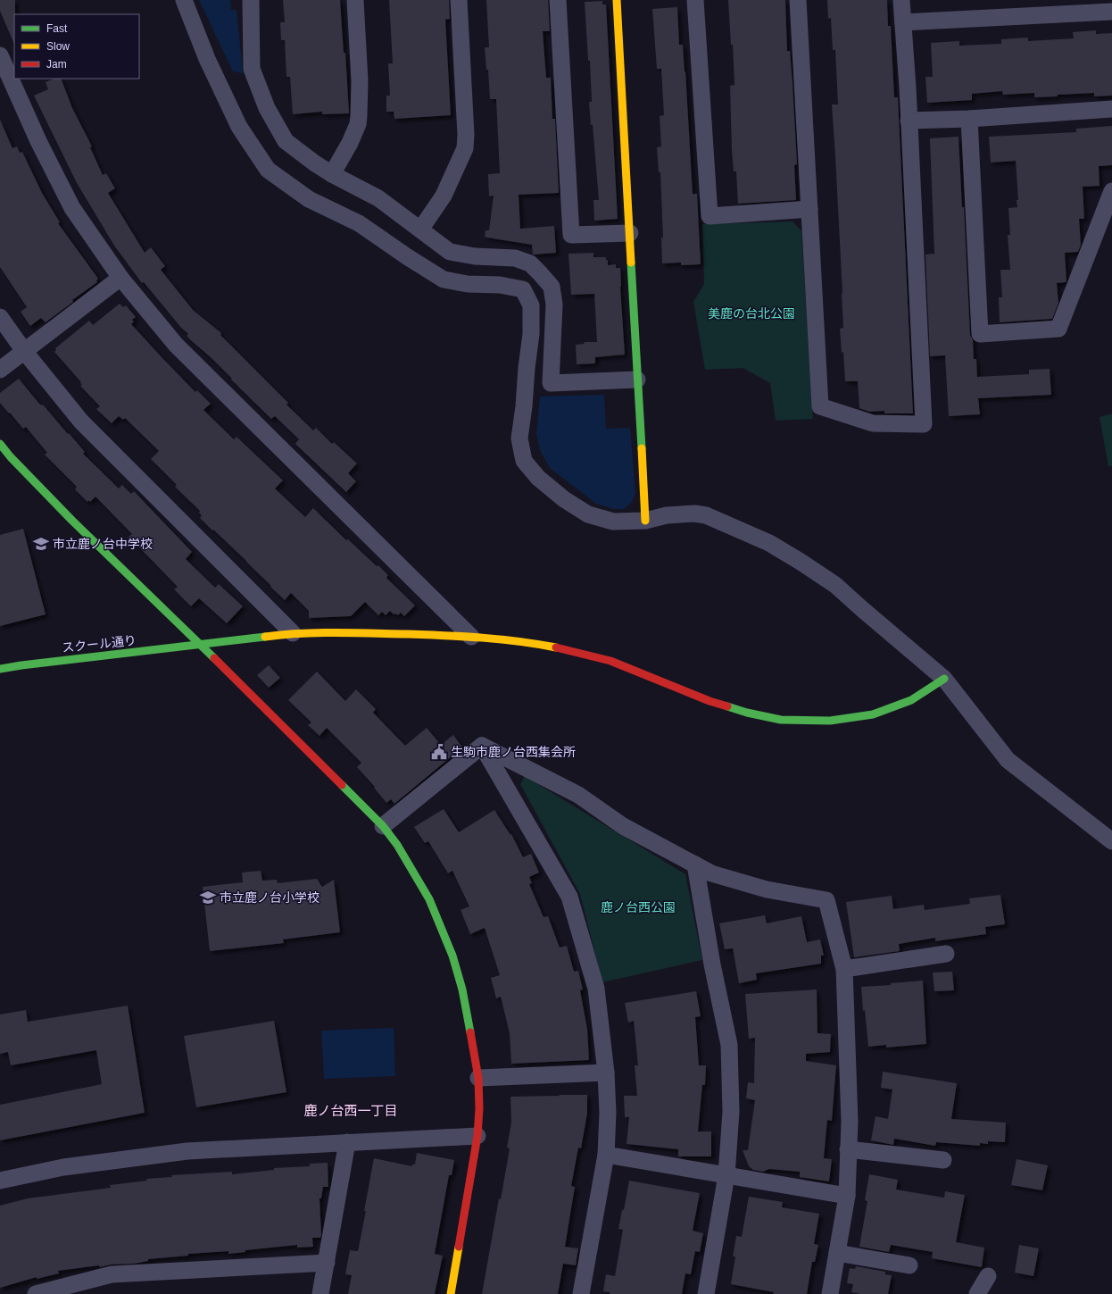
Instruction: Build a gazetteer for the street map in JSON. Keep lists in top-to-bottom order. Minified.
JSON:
{"streets":{"street":["スクール通り"]},"districts":["鹿ノ台西一丁目"],"parks":["美鹿の台北公園","鹿ノ台西公園"],"places":{"school or university":["市立鹿ノ台中学校","市立鹿ノ台小学校"],"public building":["生駒市鹿ノ台西集会所"]},"legend":["Fast","Slow","Jam"]}
